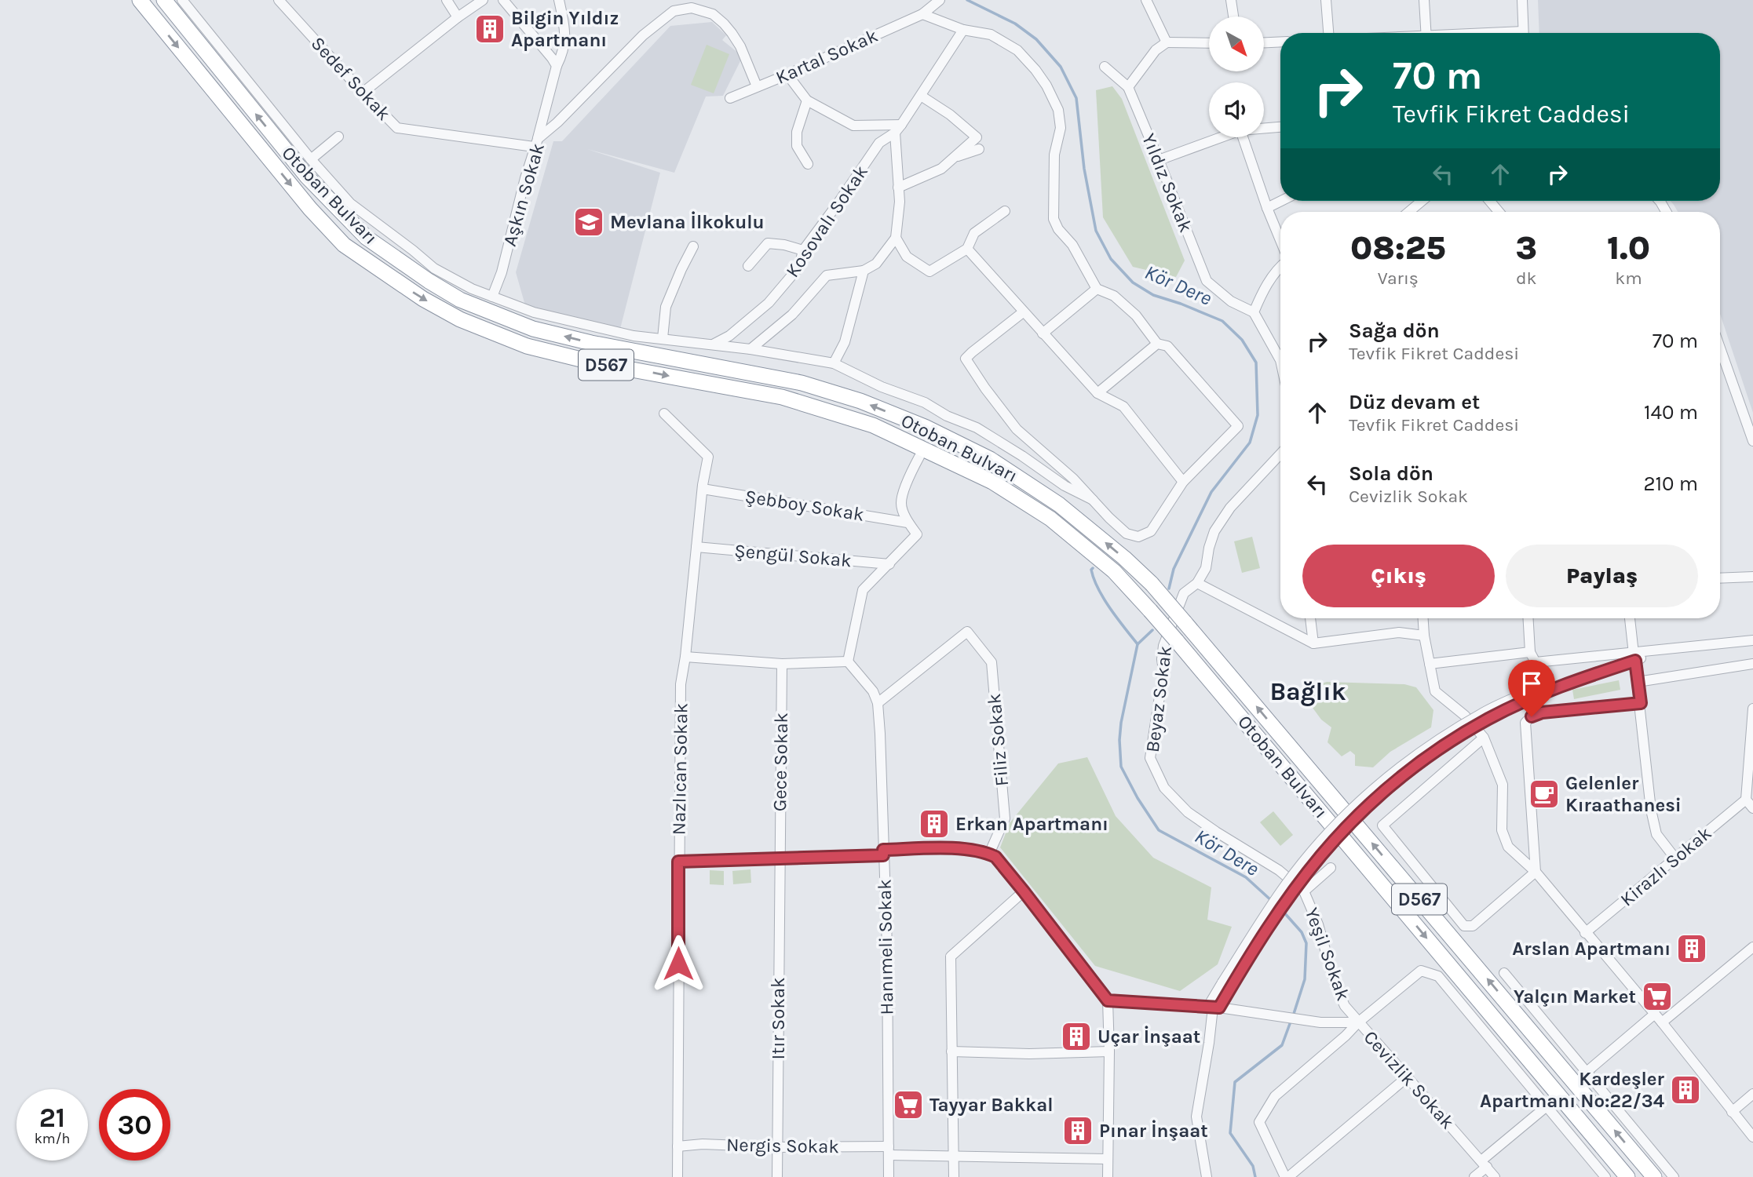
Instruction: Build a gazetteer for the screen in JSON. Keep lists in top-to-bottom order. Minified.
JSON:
{"streets":{"highway":["Otoban Bulvarı","D567"],"street":["Kartal Sokak","Sedef Sokak","Yıldız Sokak","Aşkın Sokak","Kosovalı Sokak","Şebboy Sokak","Şengül Sokak","Beyaz Sokak","Filiz Sokak","Gece Sokak","Nazlıcan Sokak","Kirazlı Sokak","Hanımeli Sokak","Yeşil Sokak","Itır Sokak","Cevizlik Sokak","Nergis Sokak"]},"crossings":[["Kartal Sokak","Aşkın Sokak"],["Sedef Sokak","Aşkın Sokak"],["Şebboy Sokak","Nazlıcan Sokak"],["Şengül Sokak","Nazlıcan Sokak"],["Beyaz Sokak","Yeşil Sokak"],["Filiz Sokak","Hanımeli Sokak"],["Gece Sokak","Itır Sokak"],["Nazlıcan Sokak","Nergis Sokak"],["Hanımeli Sokak","Nergis Sokak"],["Yeşil Sokak","Cevizlik Sokak"],["Itır Sokak","Nergis Sokak"]],"districts":["Bağlık"],"water":["Kör Dere"],"places":{"building":["Bilgin Yıldız Apartmanı","Erkan Apartmanı","Arslan Apartmanı","Uçar İnşaat","Kardeşler Apartmanı No:22/34","Pınar İnşaat"],"school or university":["Mevlana İlkokulu"],"cafe":["Gelenler Kıraathanesi"],"supermarket":["Yalçın Market","Tayyar Bakkal"]},"north":"bottom right","page":{"turn":["70 m","Tevfik Fikret Caddesi"],"eta":["08:25","Varış","3","dk","1.0","km"],"list":[{"name":"Sağa dön","note":"Tevfik Fikret Caddesi","value":"70 m"},{"name":"Düz devam et","note":"Tevfik Fikret Caddesi","value":"140 m"},{"name":"Sola dön","note":"Cevizlik Sokak","value":"210 m"}],"buttons":["Çıkış","Paylaş"],"speed":"21 km/h","limit":"30"}}
